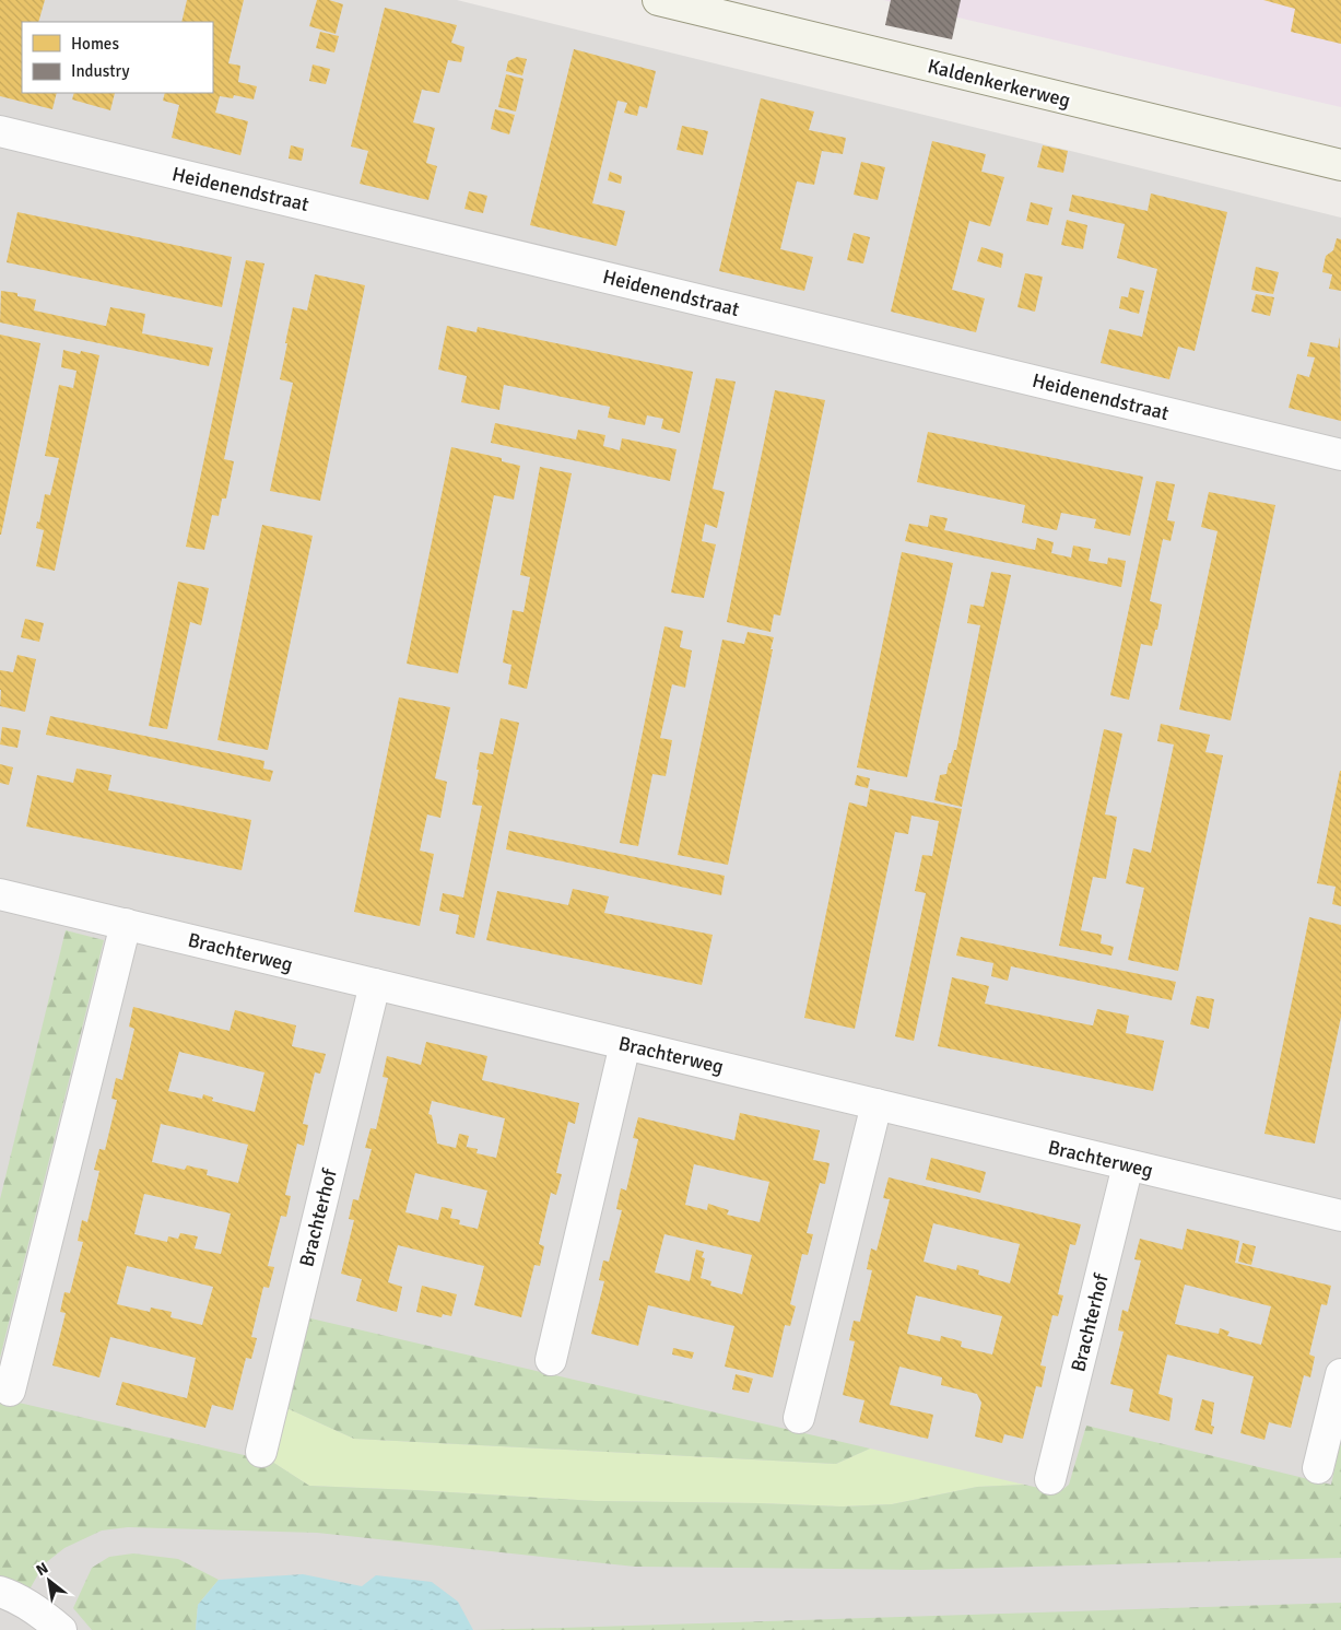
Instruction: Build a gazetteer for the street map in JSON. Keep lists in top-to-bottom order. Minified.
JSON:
{"streets":{"main road":["Kaldenkerkerweg"],"street":["Heidenendstraat","Brachterweg","Brachterhof"]},"crossings":[["Brachterweg","Brachterhof"]],"legend":["Homes","Industry"],"north":"top left"}
